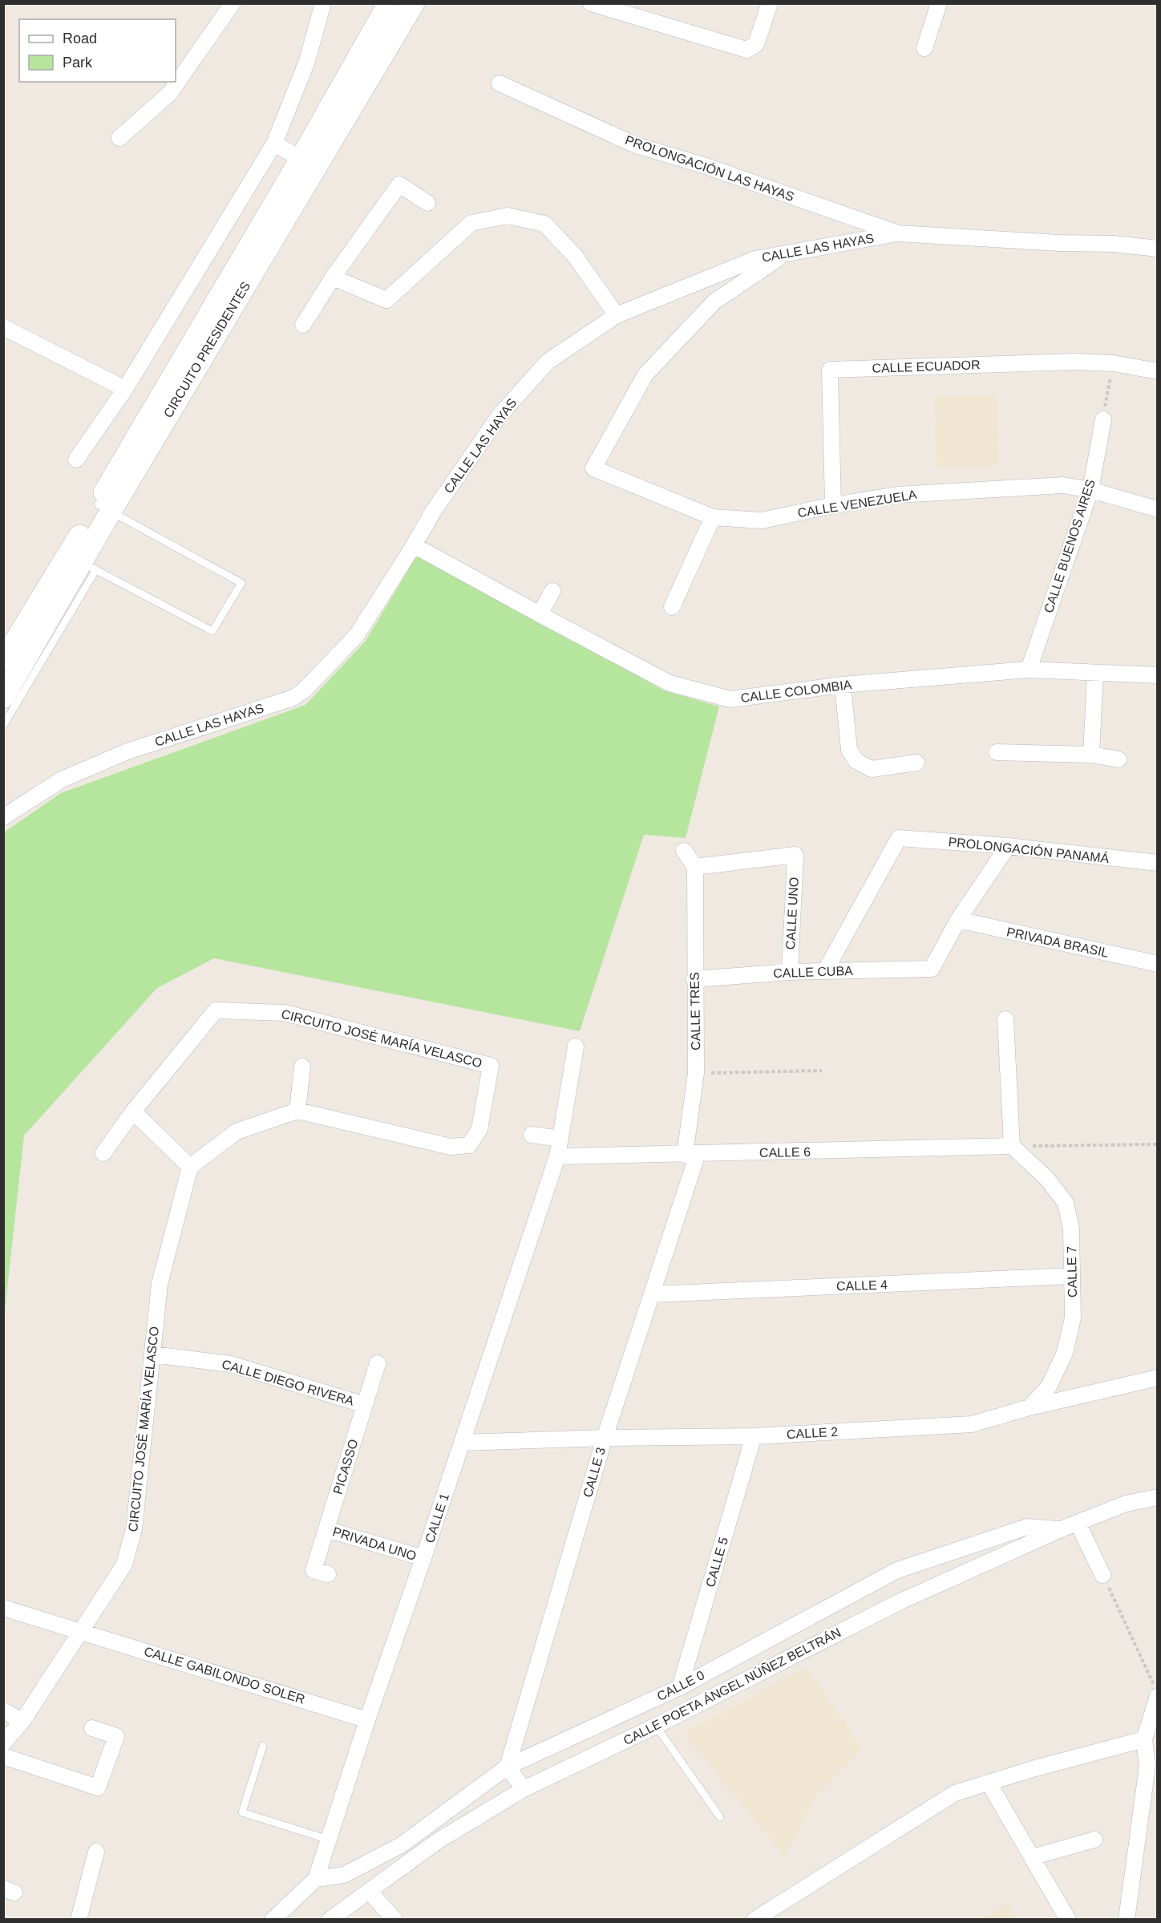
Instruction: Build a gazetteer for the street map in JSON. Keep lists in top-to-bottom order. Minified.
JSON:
{"streets":{"main road":["CIRCUITO PRESIDENTES"],"street":["PROLONGACIÓN LAS HAYAS","CALLE LAS HAYAS","CALLE ECUADOR","CALLE VENEZUELA","CALLE BUENOS AIRES","CALLE COLOMBIA","PROLONGACIÓN PANAMÁ","CALLE UNO","PRIVADA BRASIL","CALLE CUBA","CALLE TRES","CIRCUITO JOSÉ MARÍA VELASCO","CALLE 6","CALLE 7","CALLE 4","CALLE DIEGO RIVERA","CALLE 2","PICASSO","CALLE 3","CALLE 1","PRIVADA UNO","CALLE 5","CALLE GABILONDO SOLER","CALLE 0","CALLE POETA ÁNGEL NÚÑEZ BELTRÁN"]},"crossings":[["PROLONGACIÓN LAS HAYAS","CALLE LAS HAYAS"],["CALLE LAS HAYAS","CALLE VENEZUELA"],["CALLE LAS HAYAS","CALLE COLOMBIA"],["CALLE ECUADOR","CALLE VENEZUELA"],["CALLE VENEZUELA","CALLE BUENOS AIRES"],["CALLE BUENOS AIRES","CALLE COLOMBIA"],["PROLONGACIÓN PANAMÁ","CALLE CUBA"],["CALLE UNO","CALLE CUBA"],["CALLE UNO","CALLE TRES"],["PRIVADA BRASIL","CALLE CUBA"],["CALLE CUBA","CALLE TRES"],["CALLE TRES","CALLE 6"],["CALLE TRES","CALLE 3"],["CIRCUITO JOSÉ MARÍA VELASCO","CALLE DIEGO RIVERA"],["CIRCUITO JOSÉ MARÍA VELASCO","CALLE GABILONDO SOLER"],["CALLE 6","CALLE 7"],["CALLE 6","CALLE 3"],["CALLE 6","CALLE 1"],["CALLE 7","CALLE 4"],["CALLE 7","CALLE 2"],["CALLE 4","CALLE 3"],["CALLE DIEGO RIVERA","PICASSO"],["CALLE 2","CALLE 3"],["CALLE 2","CALLE 1"],["CALLE 2","CALLE 5"],["PICASSO","PRIVADA UNO"],["CALLE 3","CALLE 0"],["CALLE 1","PRIVADA UNO"],["CALLE 1","CALLE GABILONDO SOLER"],["CALLE 1","CALLE 0"],["CALLE 5","CALLE 0"],["CALLE 0","CALLE POETA ÁNGEL NÚÑEZ BELTRÁN"]],"legend":["Road","Park"]}
